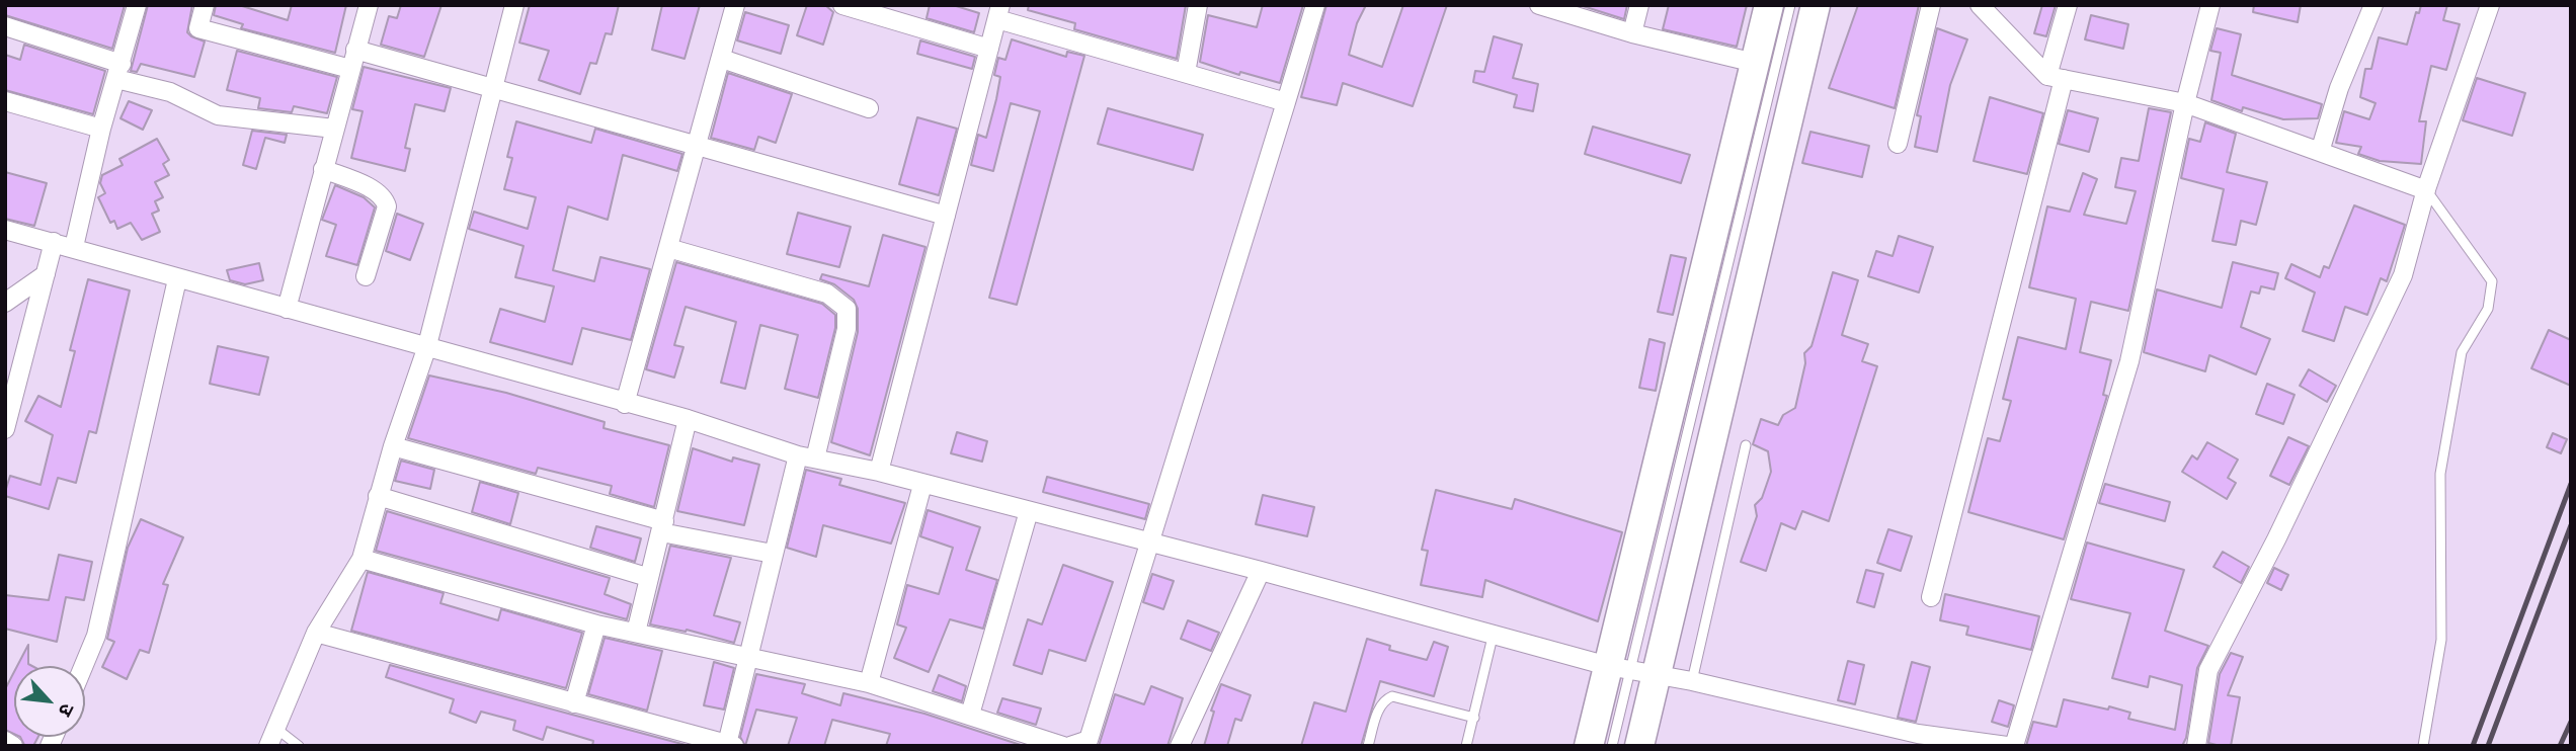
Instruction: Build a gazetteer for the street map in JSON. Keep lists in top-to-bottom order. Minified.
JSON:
{"north":"bottom right"}
